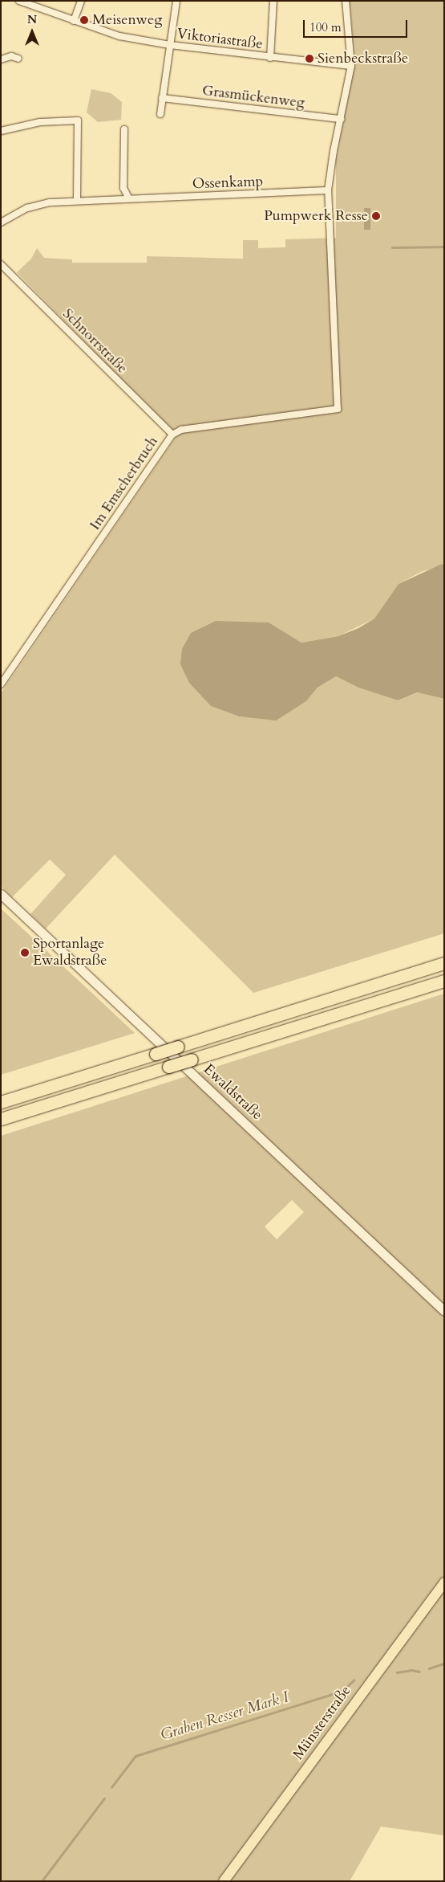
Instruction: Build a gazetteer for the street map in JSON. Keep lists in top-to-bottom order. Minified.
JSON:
{"streets":{"main road":["Ewaldstraße","Münsterstraße"],"street":["Viktoriastraße","Grasmückenweg","Ossenkamp","Schnorrstraße","Im Emscherbruch"]},"crossings":[["Ossenkamp","Im Emscherbruch"],["Schnorrstraße","Im Emscherbruch"]],"water":["Graben Resser Mark I"],"places":["Meisenweg","Sienbeckstraße","Pumpwerk Resse","Sportanlage Ewaldstraße"],"scale_bar":"100 m","north":"top"}
